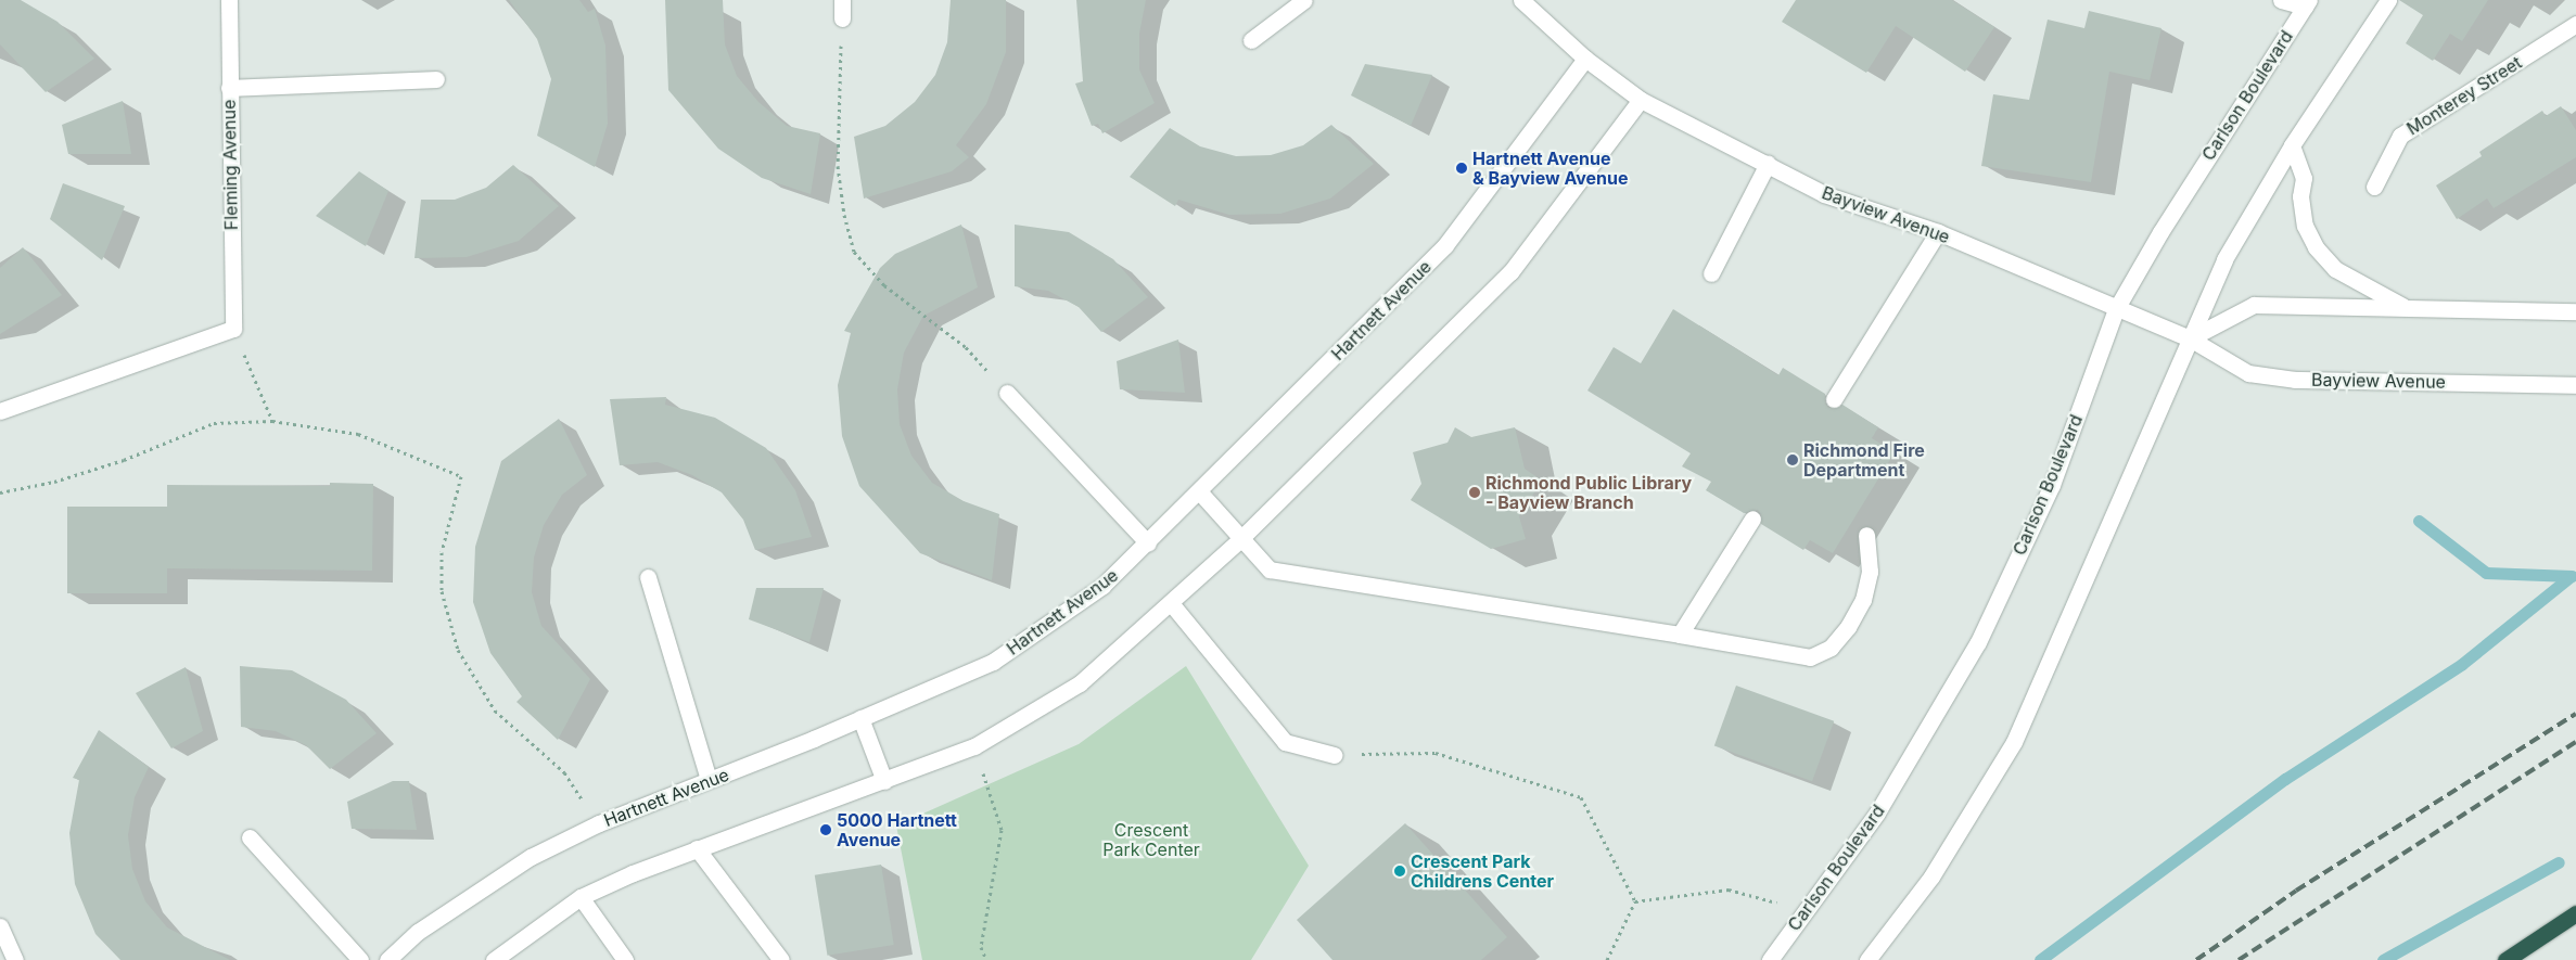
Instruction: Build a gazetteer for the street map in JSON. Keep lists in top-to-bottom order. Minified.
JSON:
{"streets":{"street":["Carlson Boulevard","Monterey Street","Fleming Avenue","Bayview Avenue","Hartnett Avenue"]},"crossings":[["Carlson Boulevard","Bayview Avenue"],["Bayview Avenue","Hartnett Avenue"]],"parks":["Crescent Park Center"],"places":["Hartnett Avenue & Bayview Avenue","Richmond Fire Department","Richmond Public Library - Bayview Branch","5000 Hartnett Avenue","Crescent Park Childrens Center"]}
